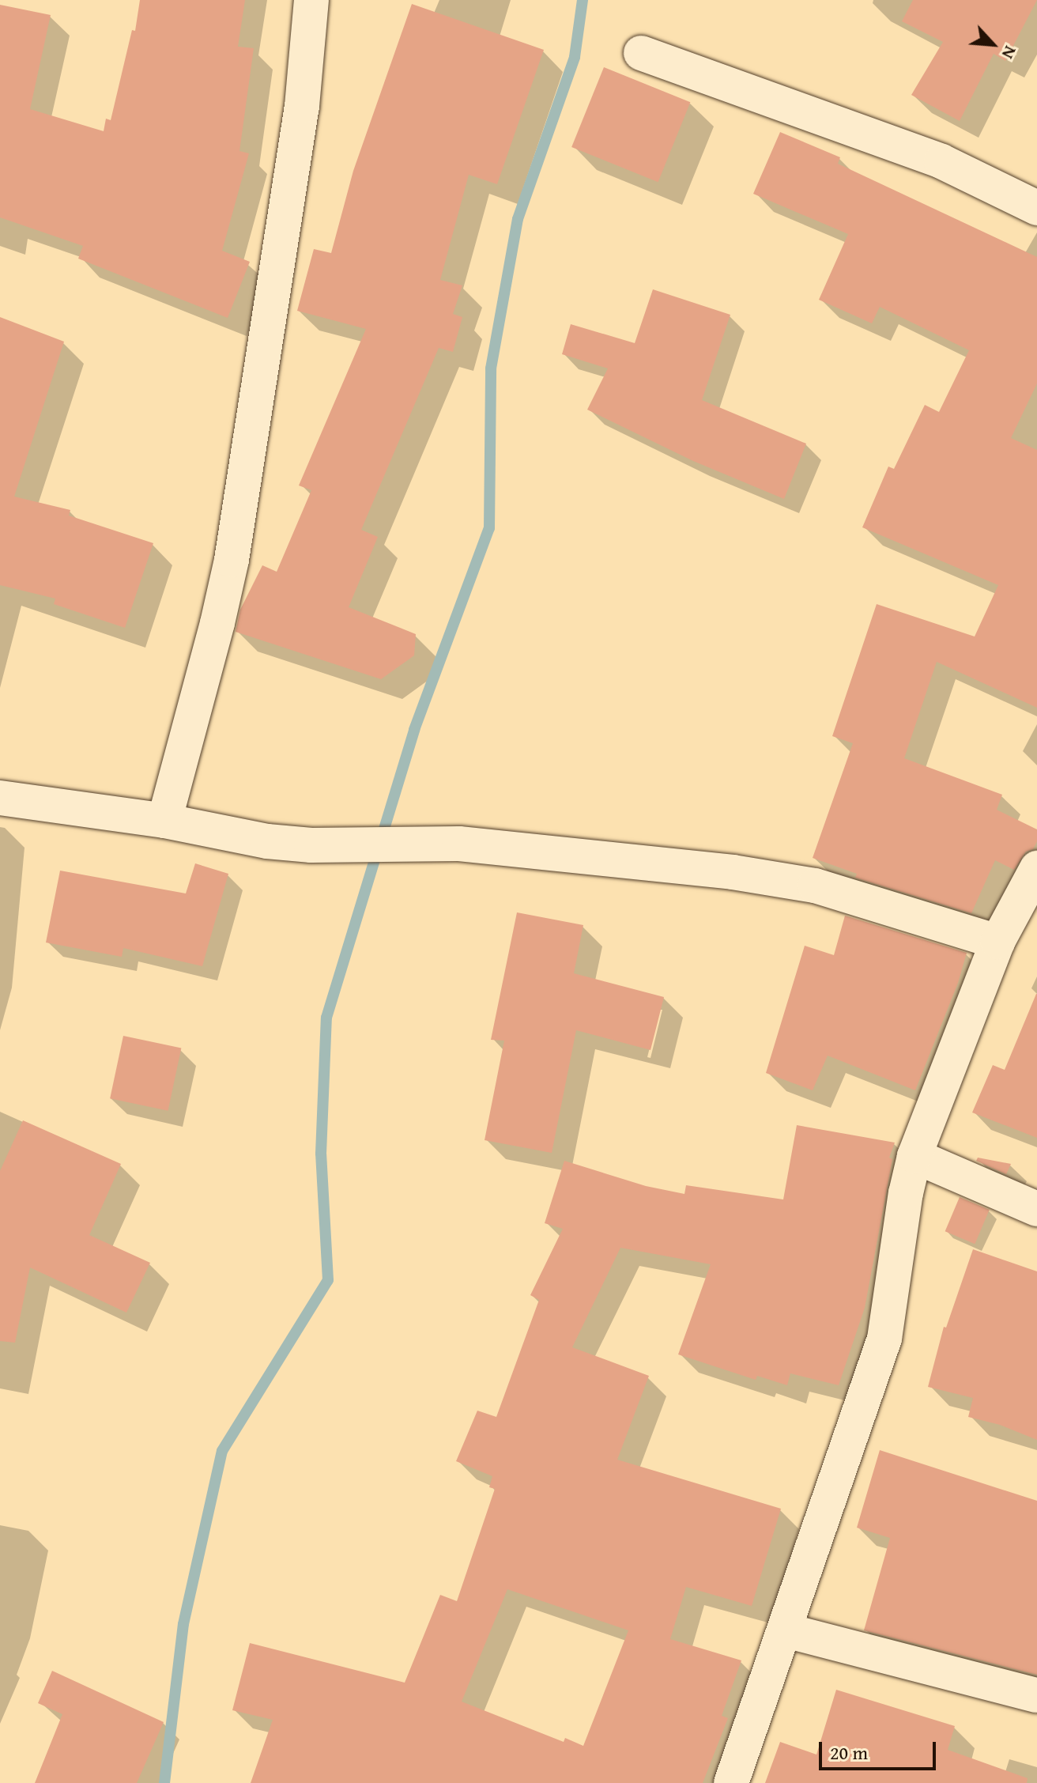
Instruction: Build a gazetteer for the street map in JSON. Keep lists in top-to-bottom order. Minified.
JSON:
{"scale_bar":"20 m","north":"bottom right"}
